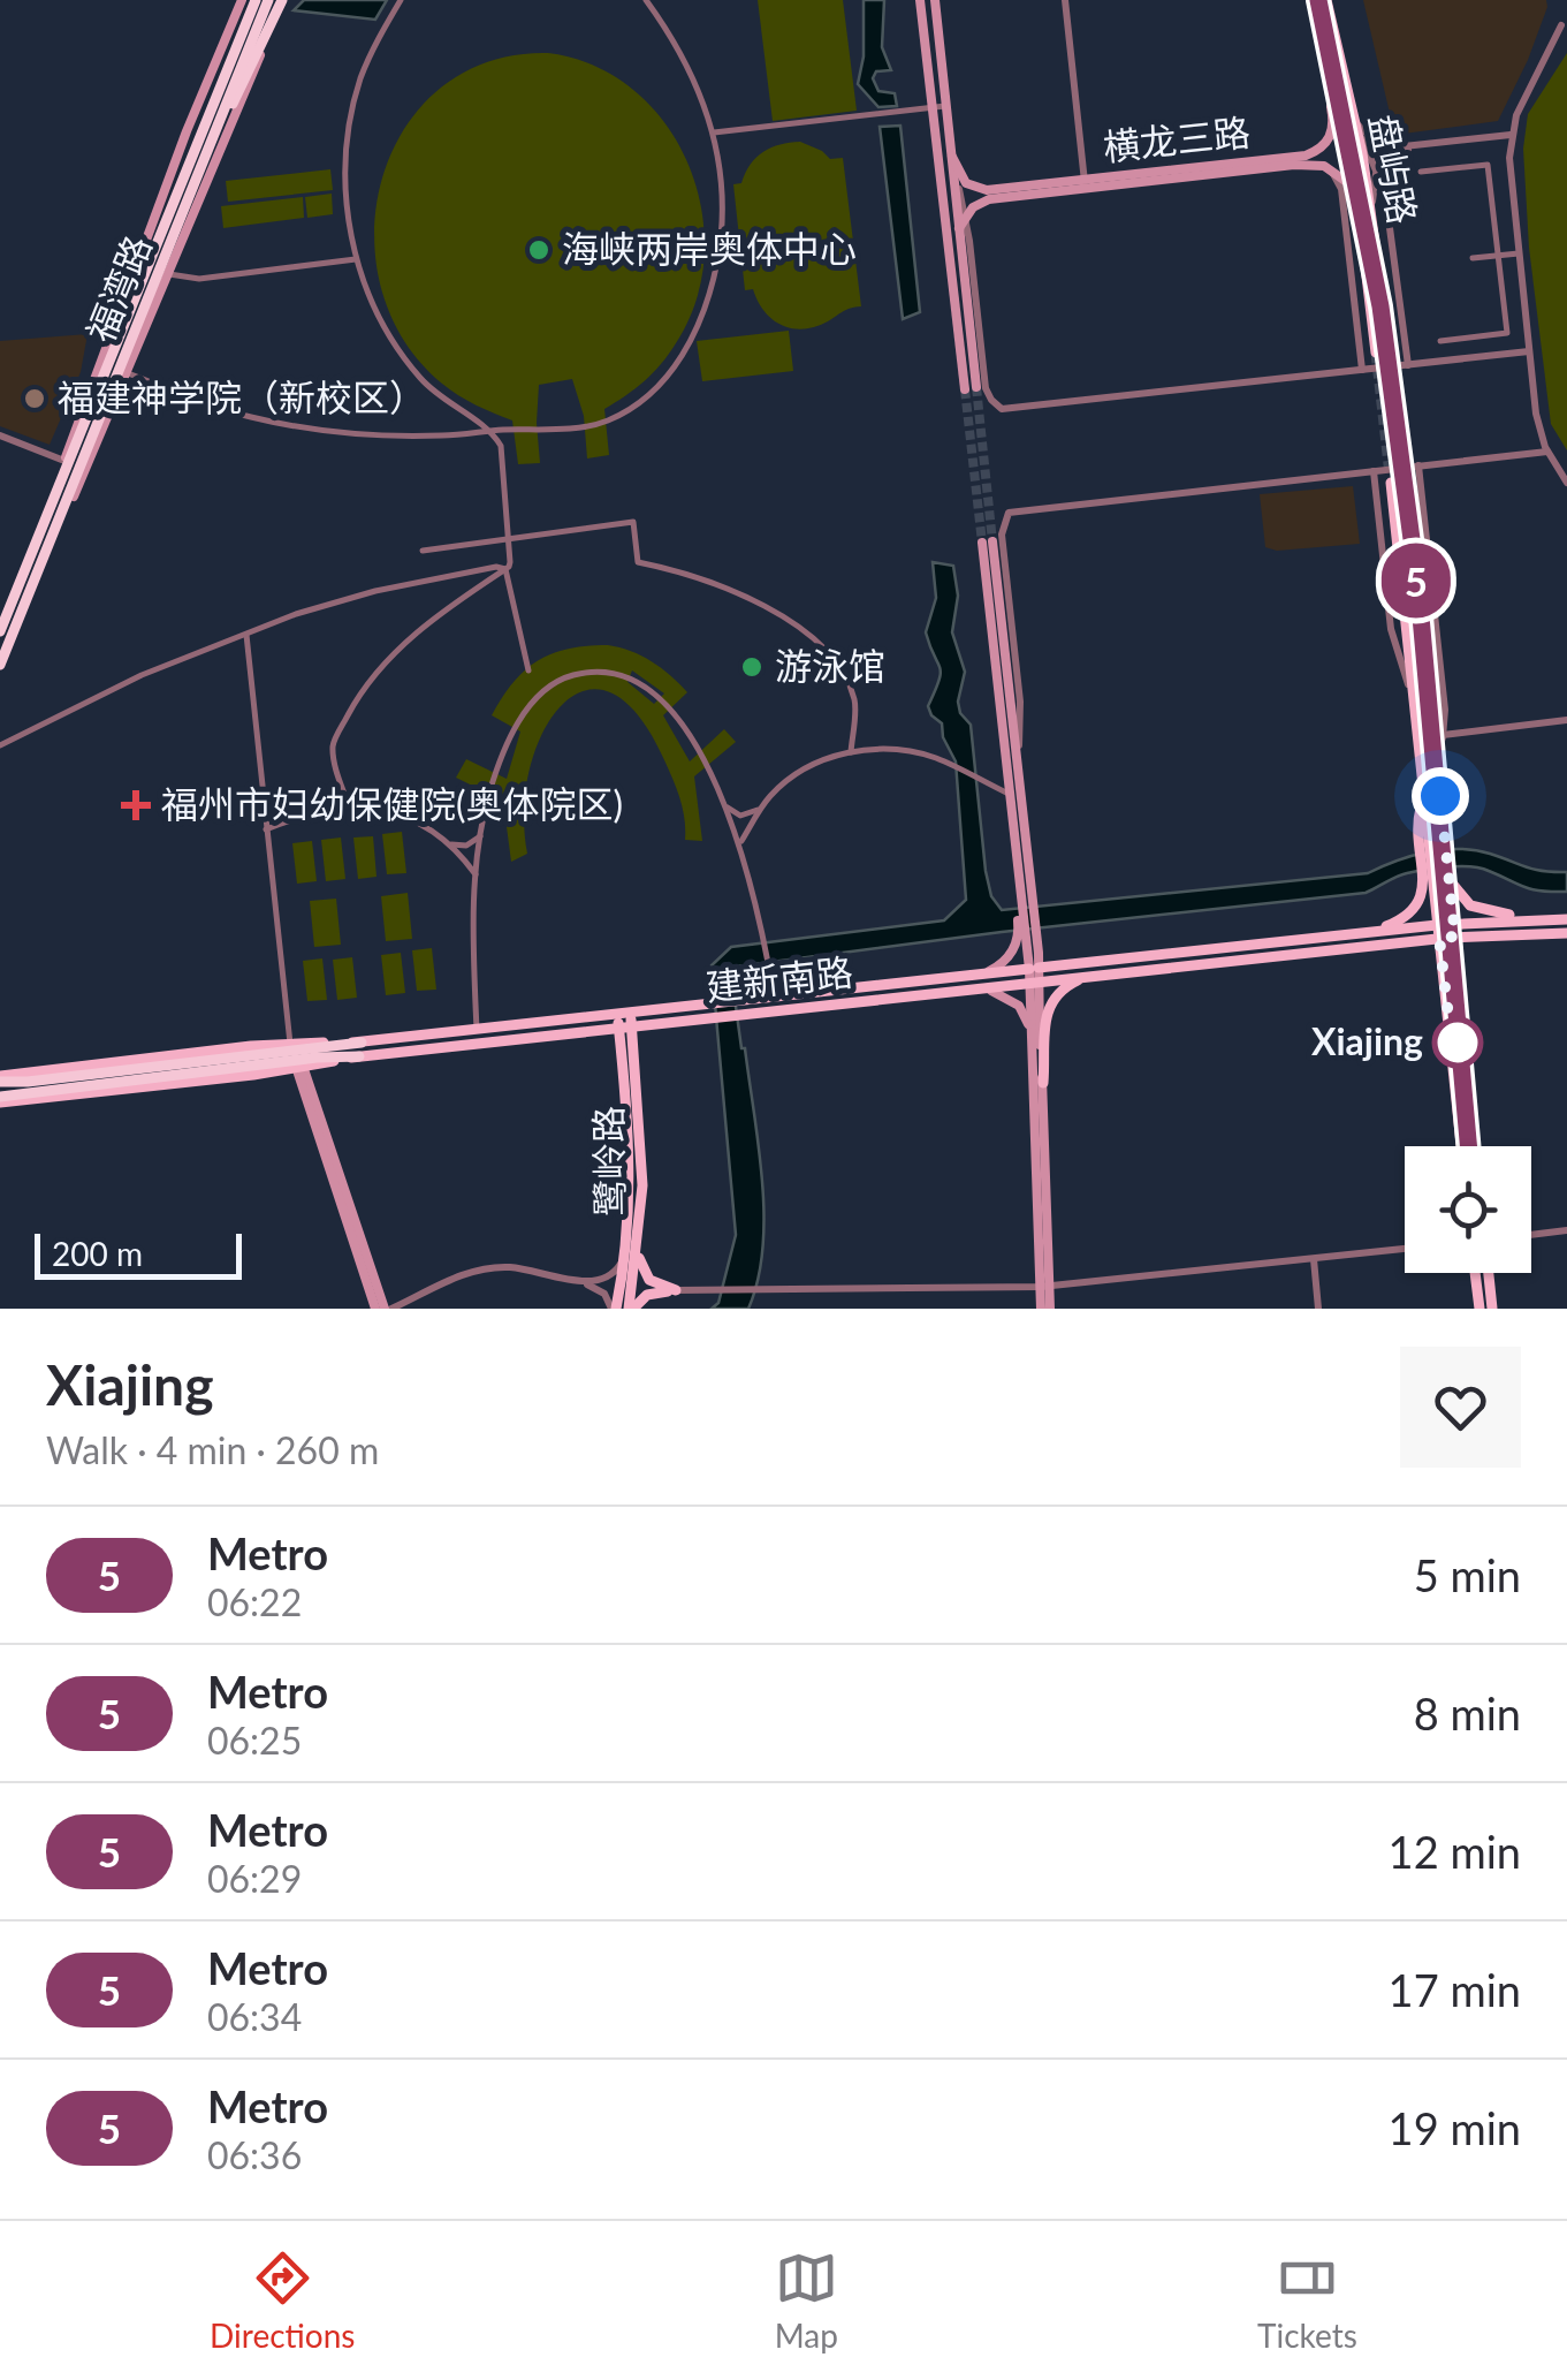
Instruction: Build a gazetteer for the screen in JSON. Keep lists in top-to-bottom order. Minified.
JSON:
{"streets":{"highway":["福湾路"],"main road":["横龙三路","盘屿路","建新南路","鹭岭路"]},"crossings":[["横龙三路","盘屿路"],["建新南路","鹭岭路"]],"places":{"other":["海峡两岸奥体中心","福建神学院（新校区）","游泳馆","Xiajing"],"health":["福州市妇幼保健院(奥体院区)"]},"lines":["metro line 5"],"scale_bar":"200 m","page":{"on_map":"5","scale":"200 m","heading":["Xiajing","Walk · 4 min · 260 m"],"list":[{"mark":"5","name":"Metro","note":"06:22","value":"5 min"},{"mark":"5","name":"Metro","note":"06:25","value":"8 min"},{"mark":"5","name":"Metro","note":"06:29","value":"12 min"},{"mark":"5","name":"Metro","note":"06:34","value":"17 min"},{"mark":"5","name":"Metro","note":"06:36","value":"19 min"}],"tabs":["Directions","Map","Tickets"]}}
